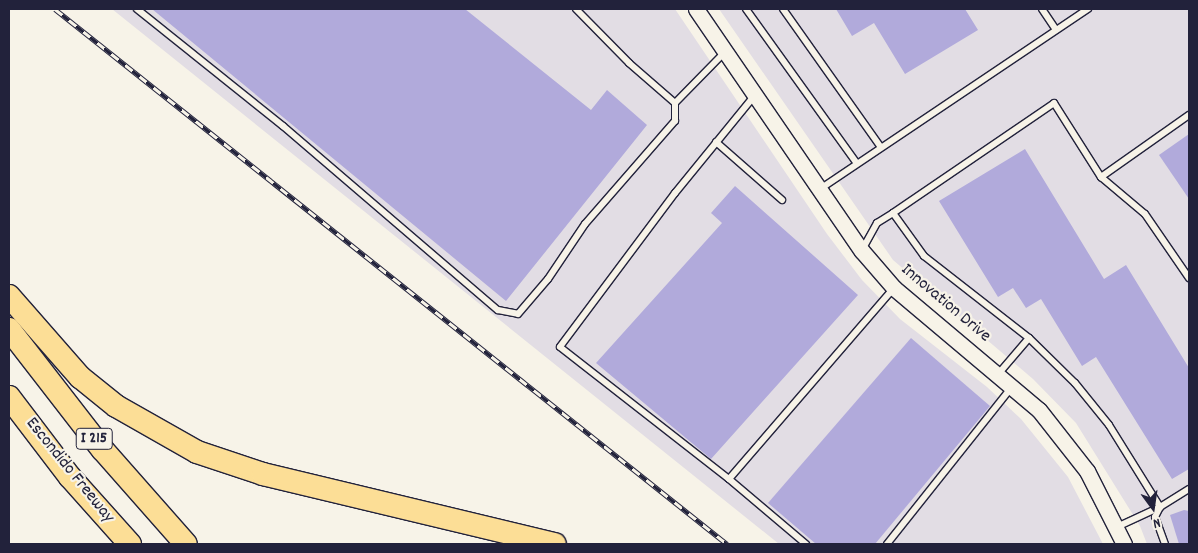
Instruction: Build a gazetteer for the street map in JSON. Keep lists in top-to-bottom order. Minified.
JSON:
{"streets":{"highway":["I 215","Escondido Freeway"],"street":["Innovation Drive"]},"north":"bottom"}
